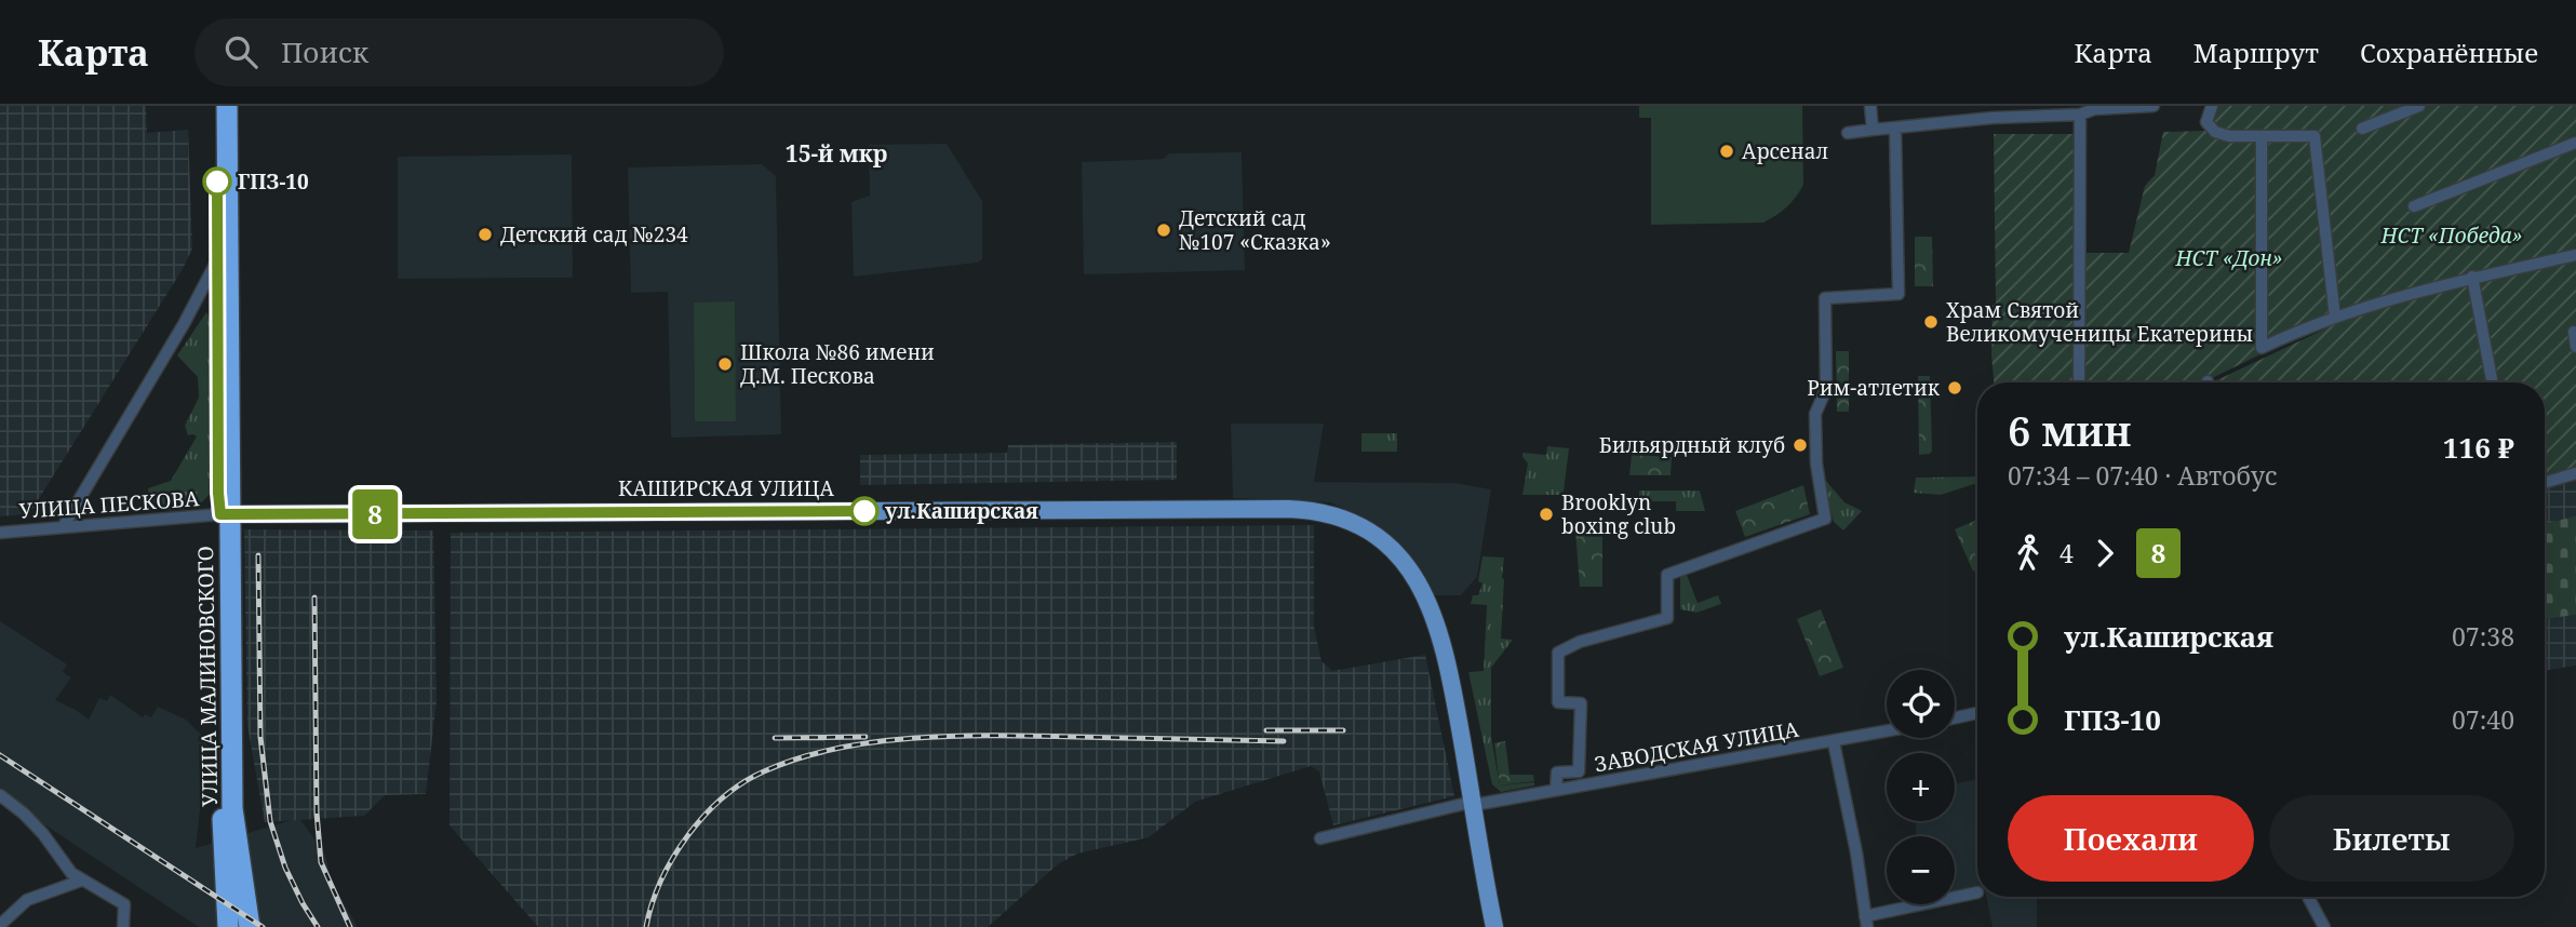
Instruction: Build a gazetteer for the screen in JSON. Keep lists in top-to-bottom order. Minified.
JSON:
{"streets":{"highway":["УЛИЦА МАЛИНОВСКОГО"],"main road":["КАШИРСКАЯ УЛИЦА"],"street":["УЛИЦА ПЕСКОВА","ЗАВОДСКАЯ УЛИЦА"]},"crossings":[["КАШИРСКАЯ УЛИЦА","УЛИЦА ПЕСКОВА"],["КАШИРСКАЯ УЛИЦА","УЛИЦА МАЛИНОВСКОГО"],["КАШИРСКАЯ УЛИЦА","ЗАВОДСКАЯ УЛИЦА"],["УЛИЦА ПЕСКОВА","УЛИЦА МАЛИНОВСКОГО"]],"districts":["15-й мкр"],"parks":["НСТ «Победа»","НСТ «Дон»"],"places":["Арсенал","ГПЗ-10","Детский сад №107 «Сказка»","Детский сад №234","Храм Святой Великомученицы Екатерины","Школа №86 имени Д.М. Пескова","Рим-атлетик","Бильярдный клуб","ул.Каширская","Brooklyn boxing club"],"lines":["bus line 8"],"page":{"header":"Карта","search":"Поиск","nav":["Карта","Маршрут","Сохранённые"],"on_map":"8","heading":["6 мин","07:34 – 07:40 · Автобус","116 ₽"],"legs":["4","8"],"list":[{"name":"ул.Каширская","value":"07:38"},{"name":"ГПЗ-10","value":"07:40"}],"map_buttons":["+","−"],"buttons":["Поехали","Билеты"]}}
